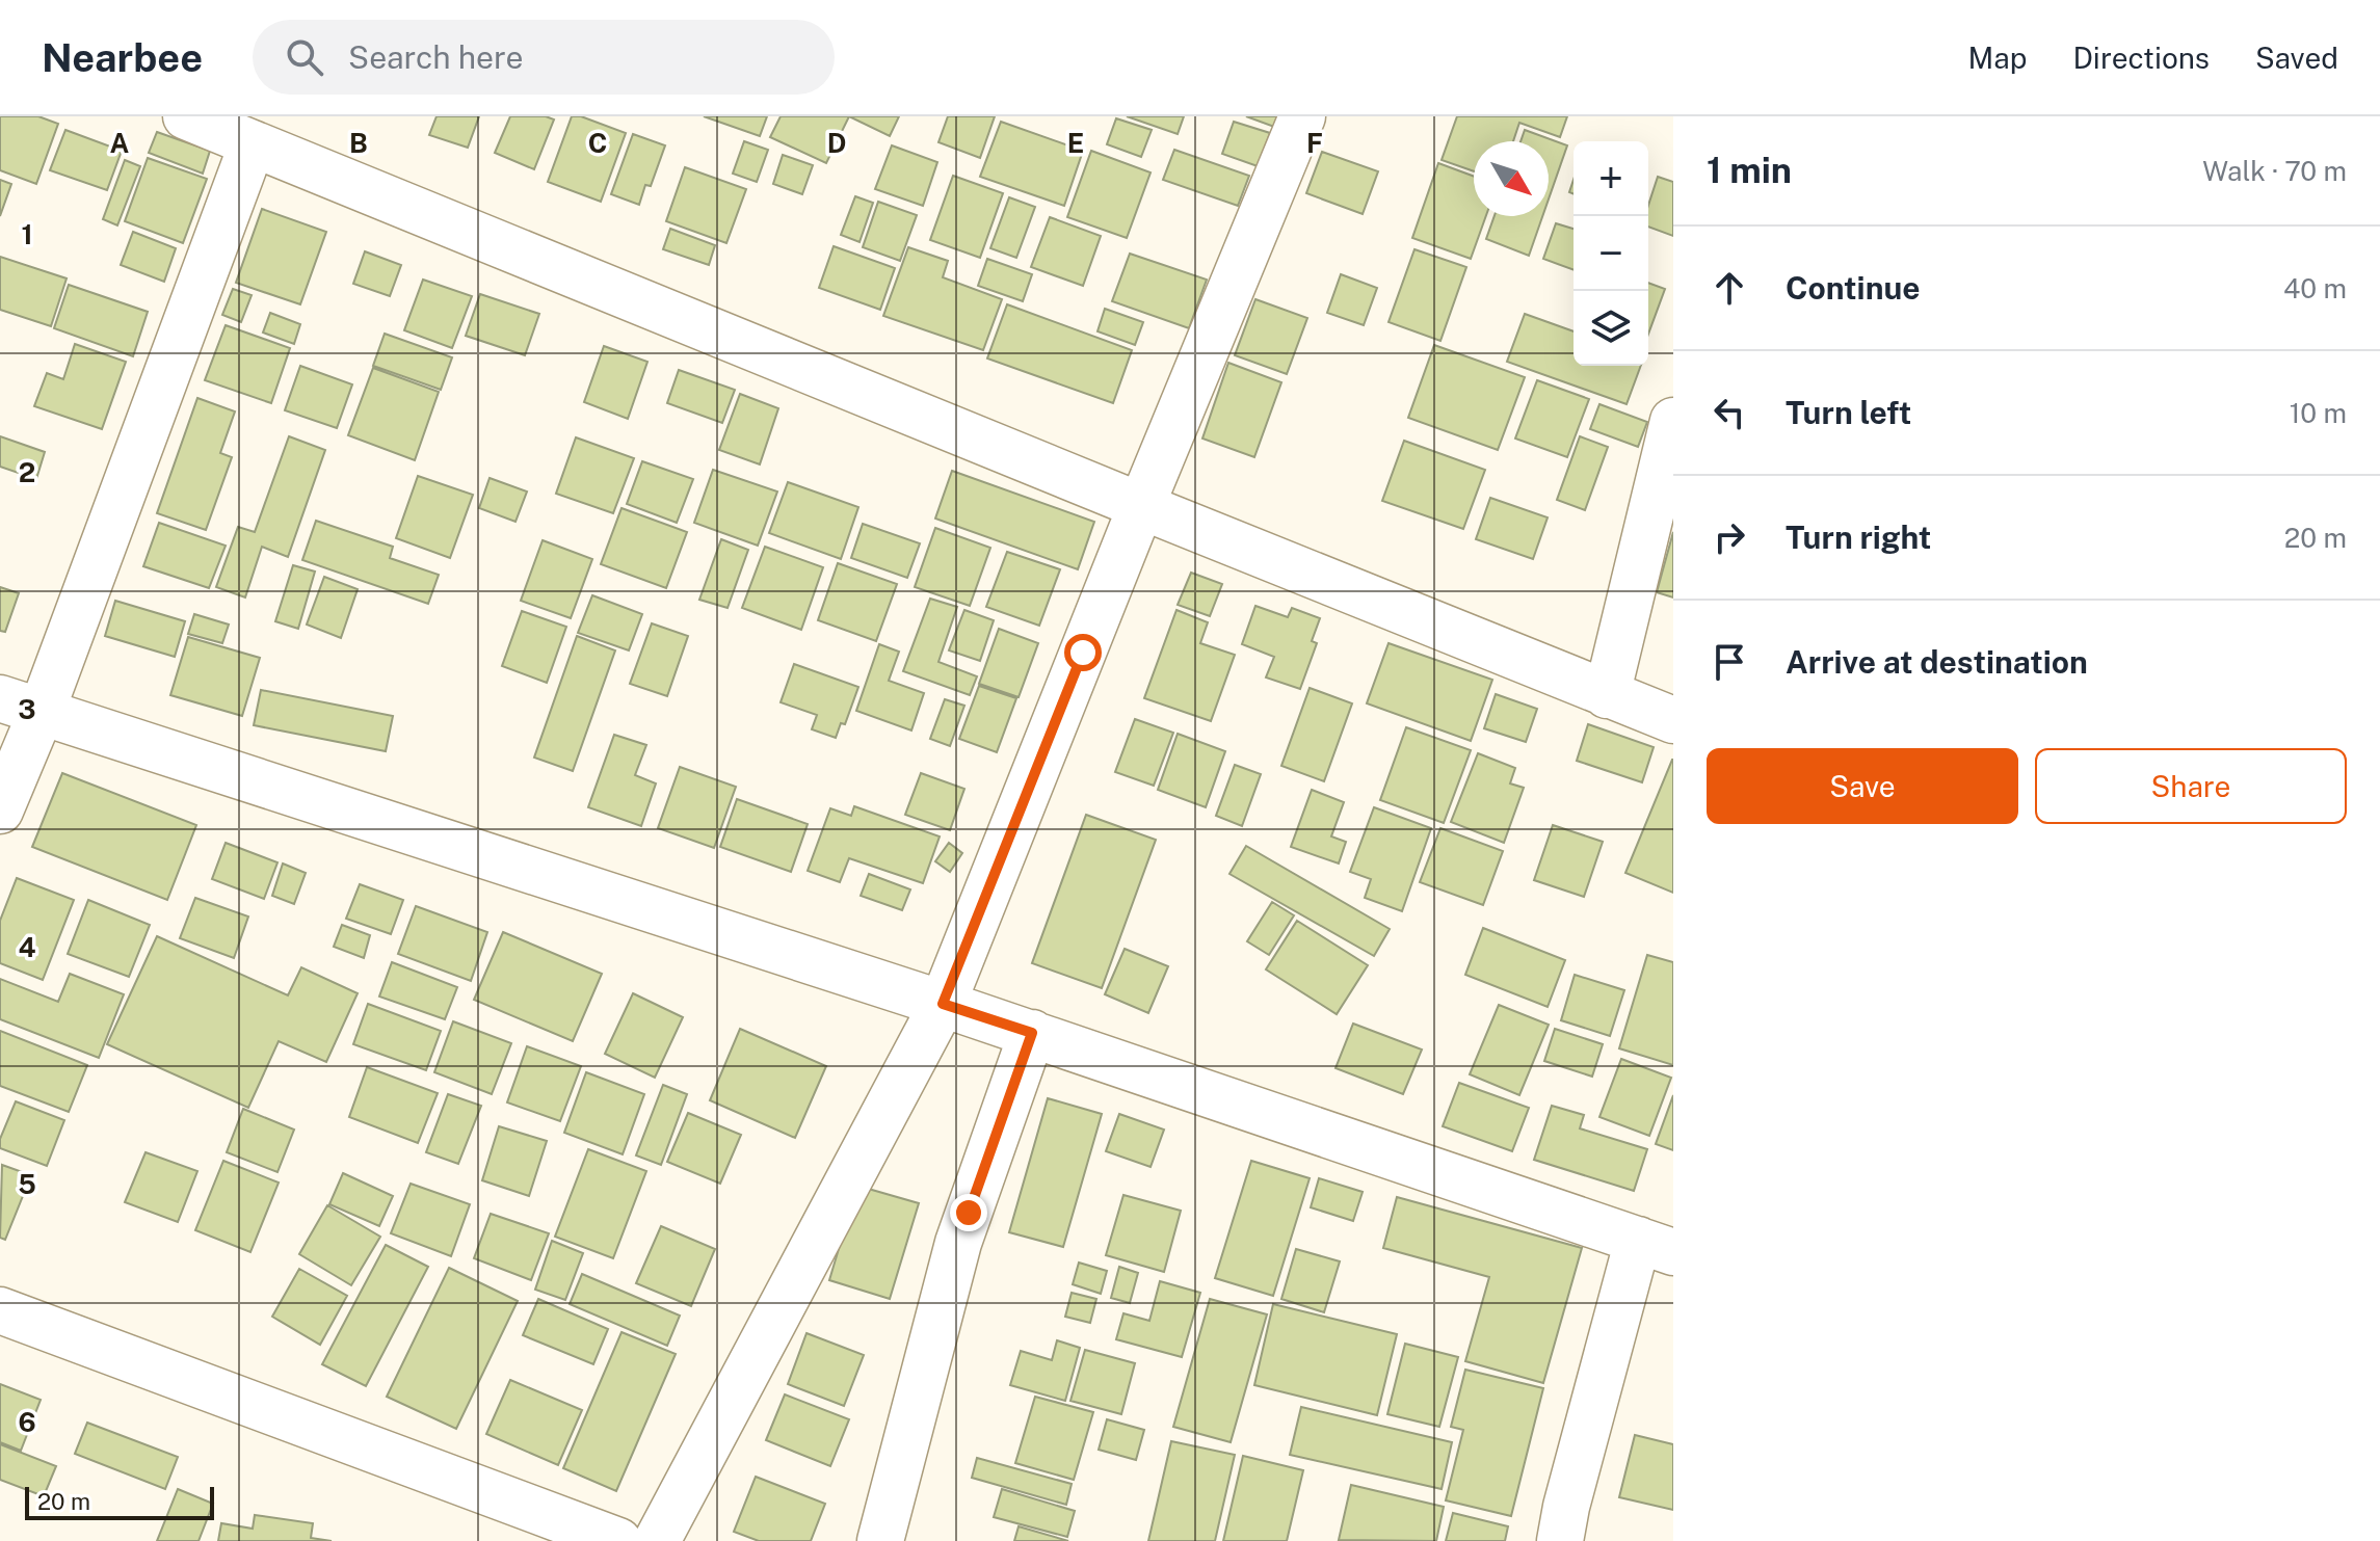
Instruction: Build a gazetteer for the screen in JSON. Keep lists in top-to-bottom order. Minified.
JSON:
{"scale_bar":"20 m","north":"bottom right","page":{"header":"Nearbee","search":"Search here","nav":["Map","Directions","Saved"],"heading":["1 min","Walk · 70 m"],"map_buttons":["+","−"],"list":[["Continue","40 m"],["Turn left","10 m"],["Turn right","20 m"],"Arrive at destination"],"buttons":["Save","Share"],"scale":"20 m"},"grid":{"columns":["A","B","C","D","E","F"],"rows":["1","2","3","4","5","6"]}}
